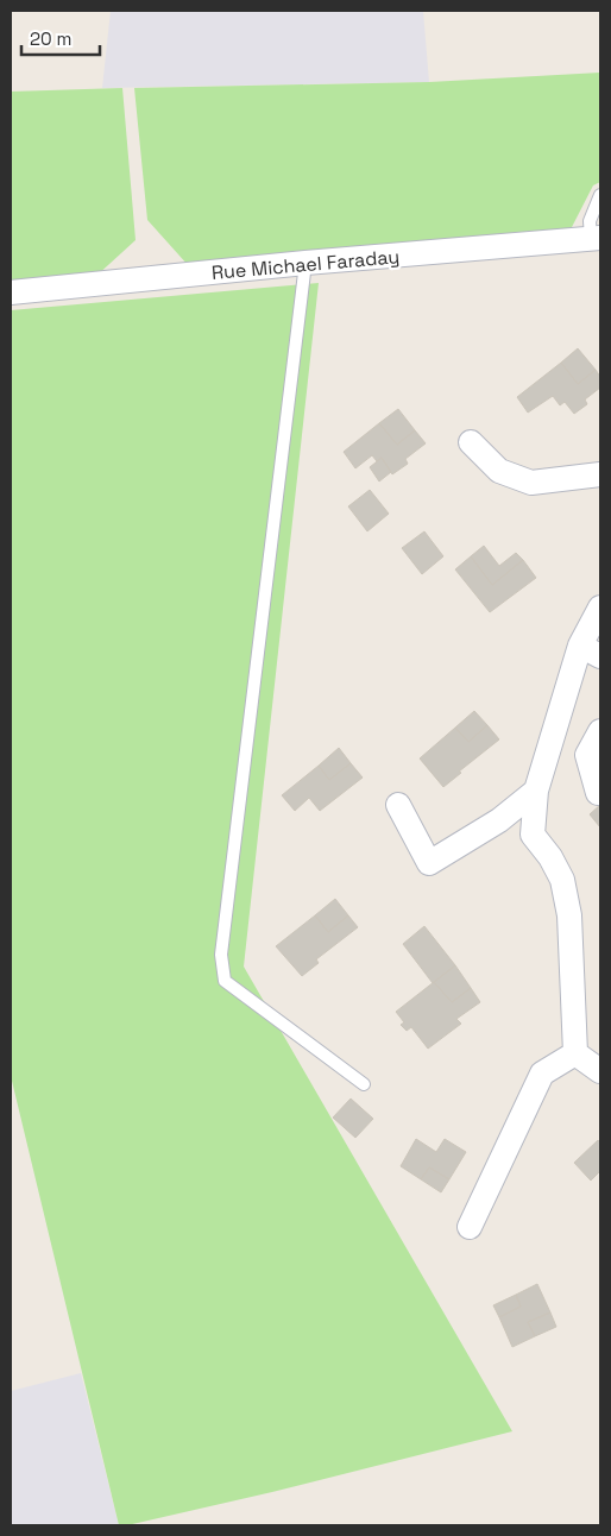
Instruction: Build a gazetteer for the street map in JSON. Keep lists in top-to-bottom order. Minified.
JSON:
{"streets":{"street":["Rue Michael Faraday"]},"scale_bar":"20 m"}
